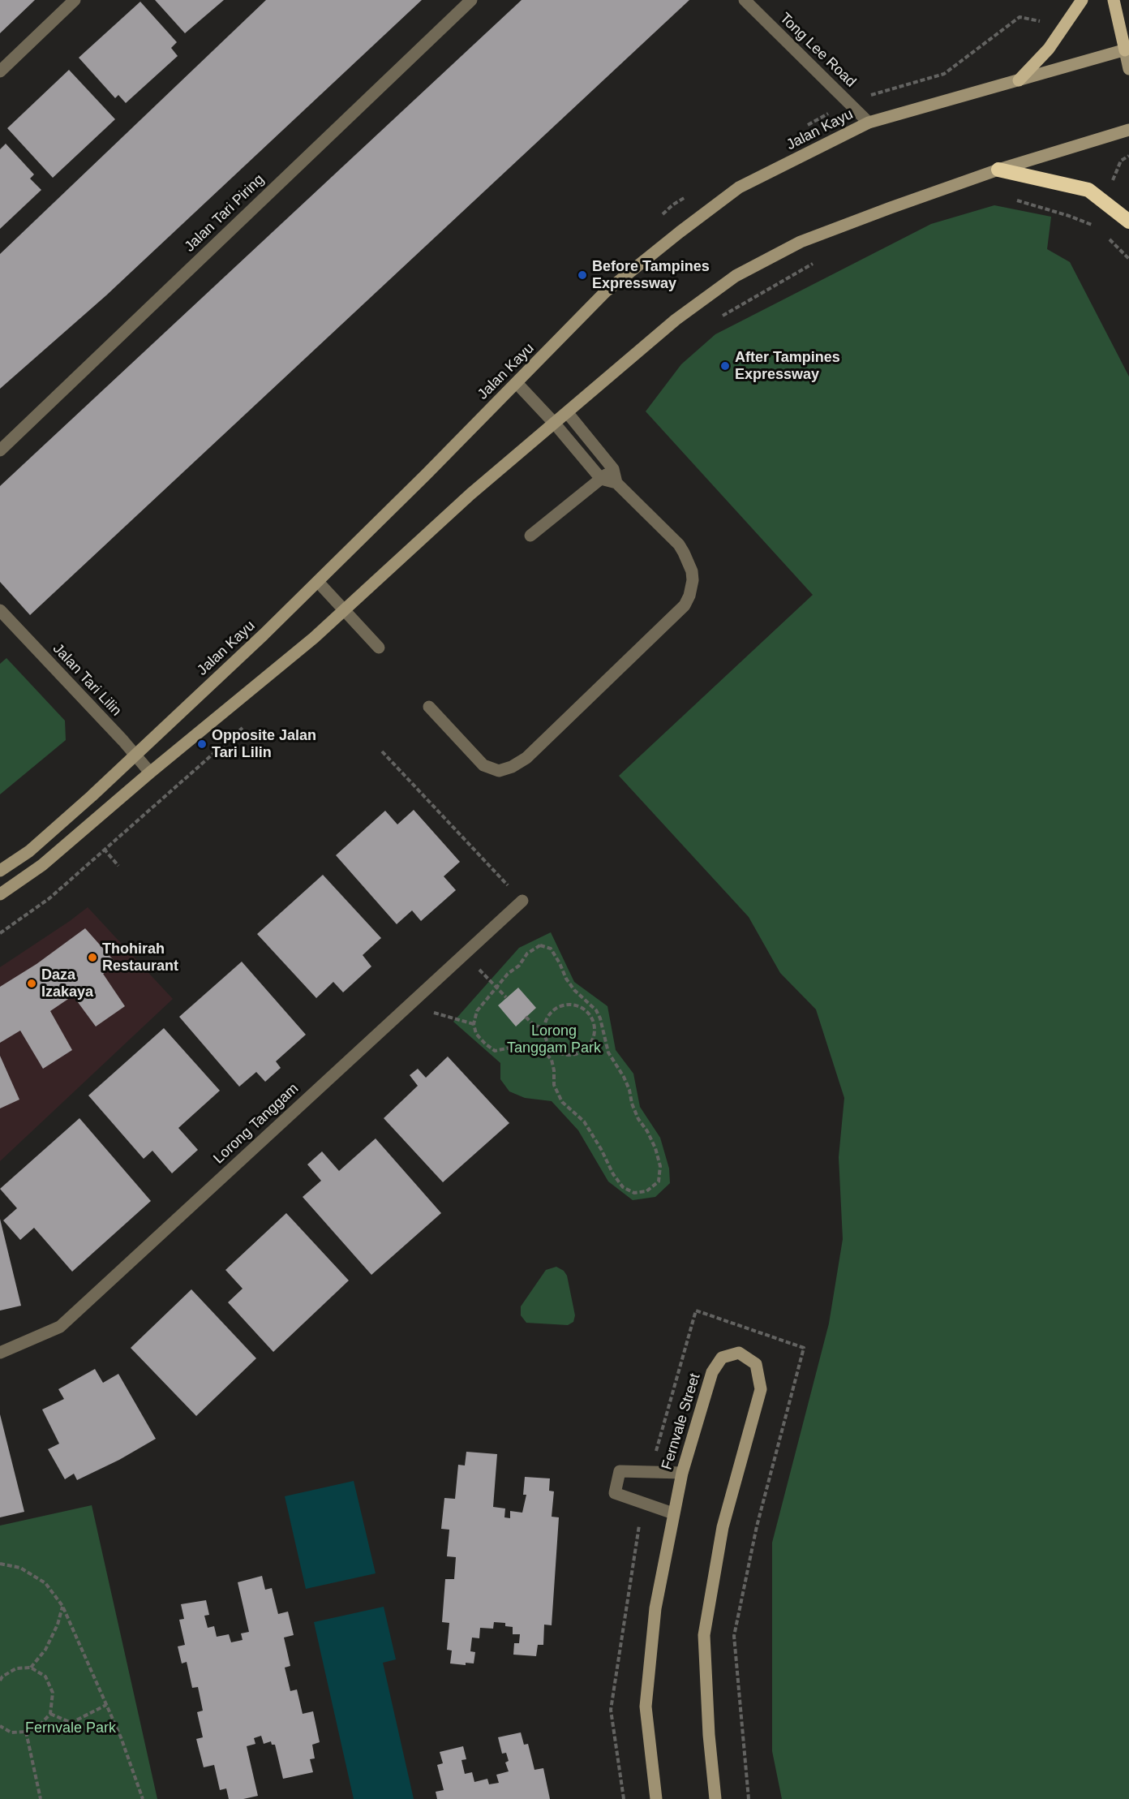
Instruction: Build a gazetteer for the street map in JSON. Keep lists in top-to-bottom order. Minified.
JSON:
{"streets":{"main road":["Jalan Kayu","Fernvale Street"],"street":["Tong Lee Road","Jalan Tari Piring","Jalan Tari Lilin","Lorong Tanggam"]},"crossings":[["Tong Lee Road","Jalan Kayu"],["Jalan Kayu","Jalan Tari Lilin"]],"parks":["Lorong Tanggam Park","Fernvale Park"],"places":["Before Tampines Expressway","After Tampines Expressway","Opposite Jalan Tari Lilin","Thohirah Restaurant","Daza Izakaya"]}
